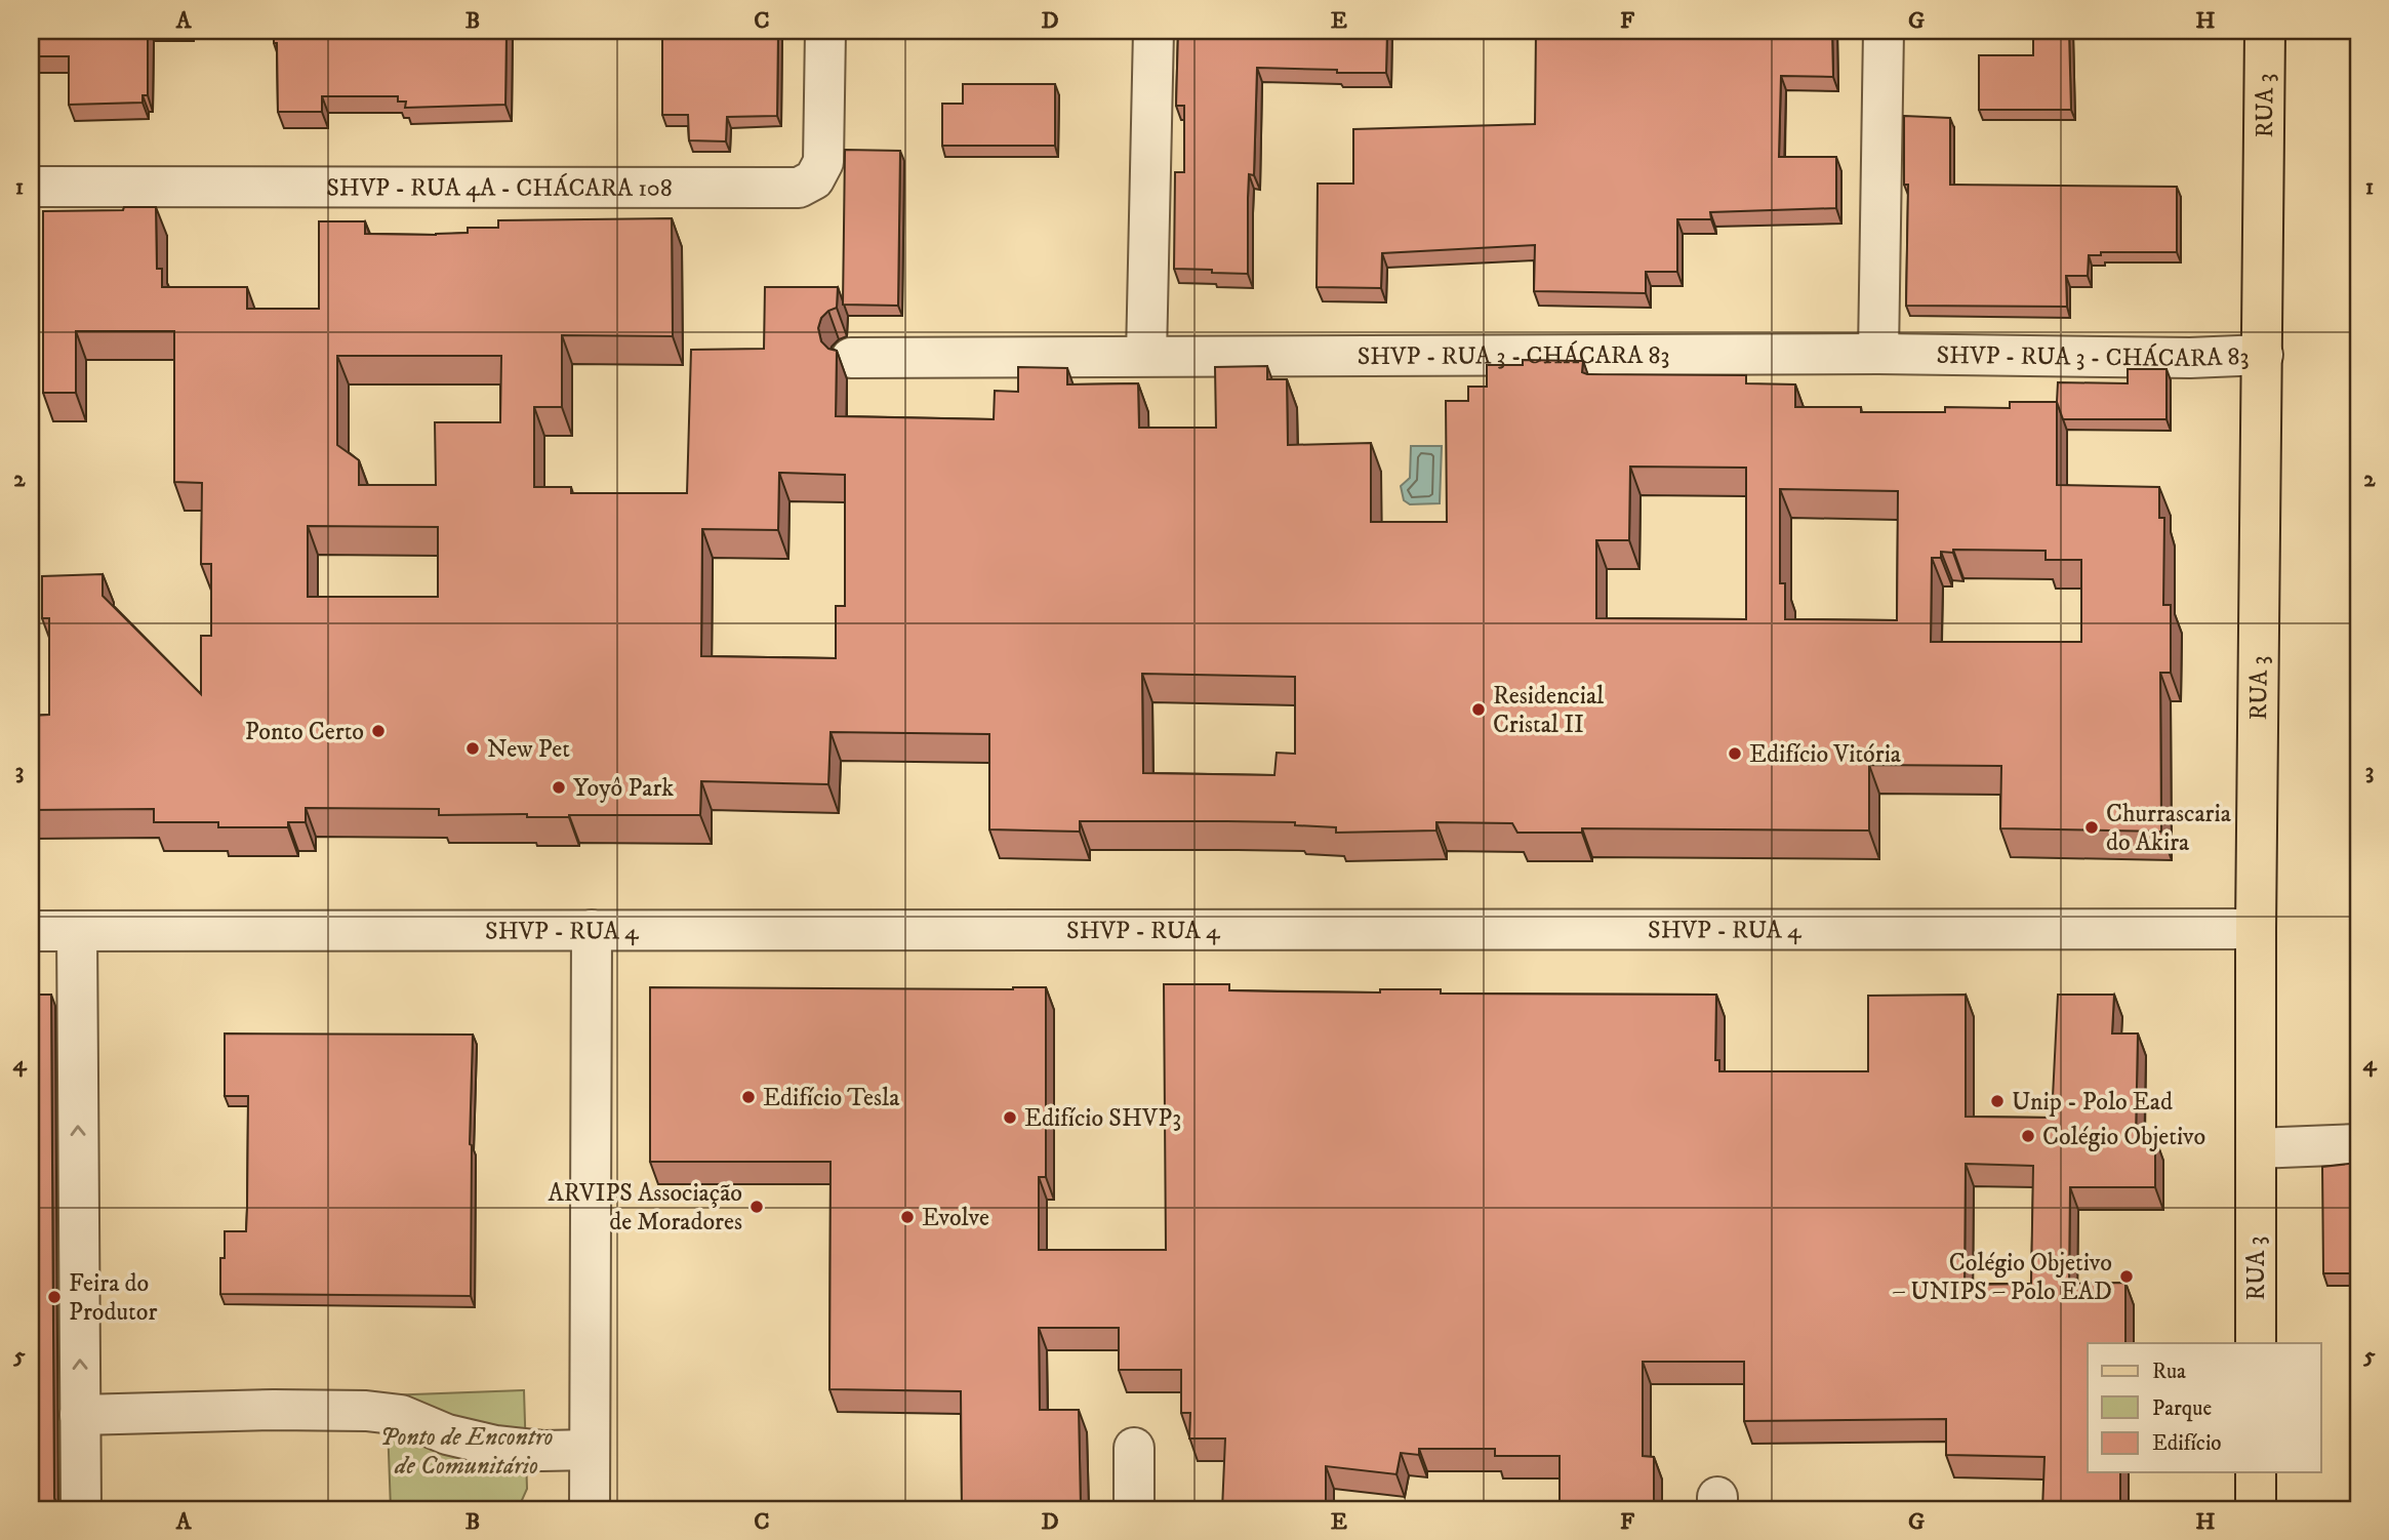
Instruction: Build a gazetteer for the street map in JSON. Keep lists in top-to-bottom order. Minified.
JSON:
{"streets":{"main road":["RUA 3"],"street":["SHVP - RUA 4A - CHÁCARA 108","SHVP - RUA 3 - CHÁCARA 83","SHVP - RUA 4"]},"crossings":[["RUA 3","SHVP - RUA 3 - CHÁCARA 83"],["RUA 3","SHVP - RUA 4"]],"parks":["Ponto de Encontro de Comunitário"],"places":["Residencial Cristal II","Ponto Certo","New Pet","Edifício Vitória","Yoyô Park","Churrascaria do Akira","Edifício Tesla","Unip - Polo Ead","Edifício SHVP3","Colégio Objetivo","ARVIPS Associação de Moradores","Evolve","Colégio Objetivo – UNIPS – Polo EAD","Feira do Produtor"],"legend":["Rua","Parque","Edifício"],"grid":{"columns":["A","B","C","D","E","F","G","H"],"rows":["1","2","3","4","5"]}}
